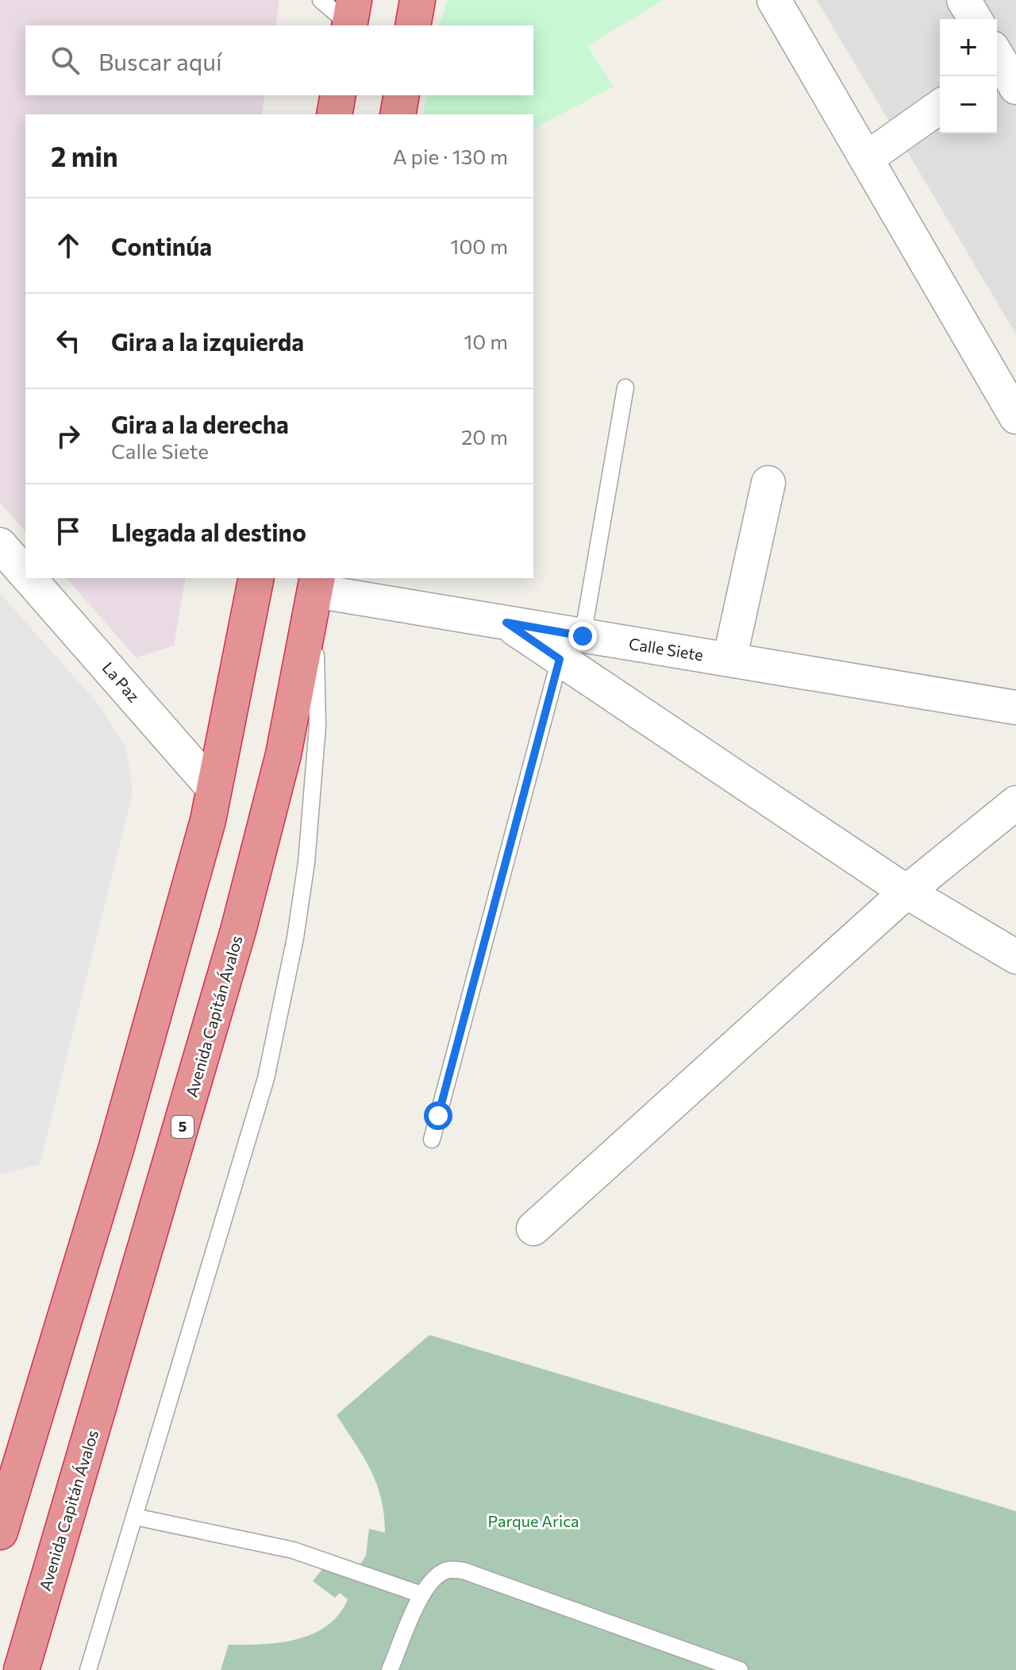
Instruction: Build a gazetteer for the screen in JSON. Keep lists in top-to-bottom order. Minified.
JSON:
{"streets":{"highway":["Avenida Capitán Ávalos","5"],"street":["Calle Siete","La Paz"]},"crossings":[["Calle Siete","Avenida Capitán Ávalos"]],"parks":["Parque Arica"],"page":{"map_buttons":["+","−"],"search":"Buscar aquí","heading":["2 min","A pie · 130 m"],"list":[["Continúa","100 m"],["Gira a la izquierda","10 m"],["Gira a la derecha","Calle Siete","20 m"],"Llegada al destino"]}}
